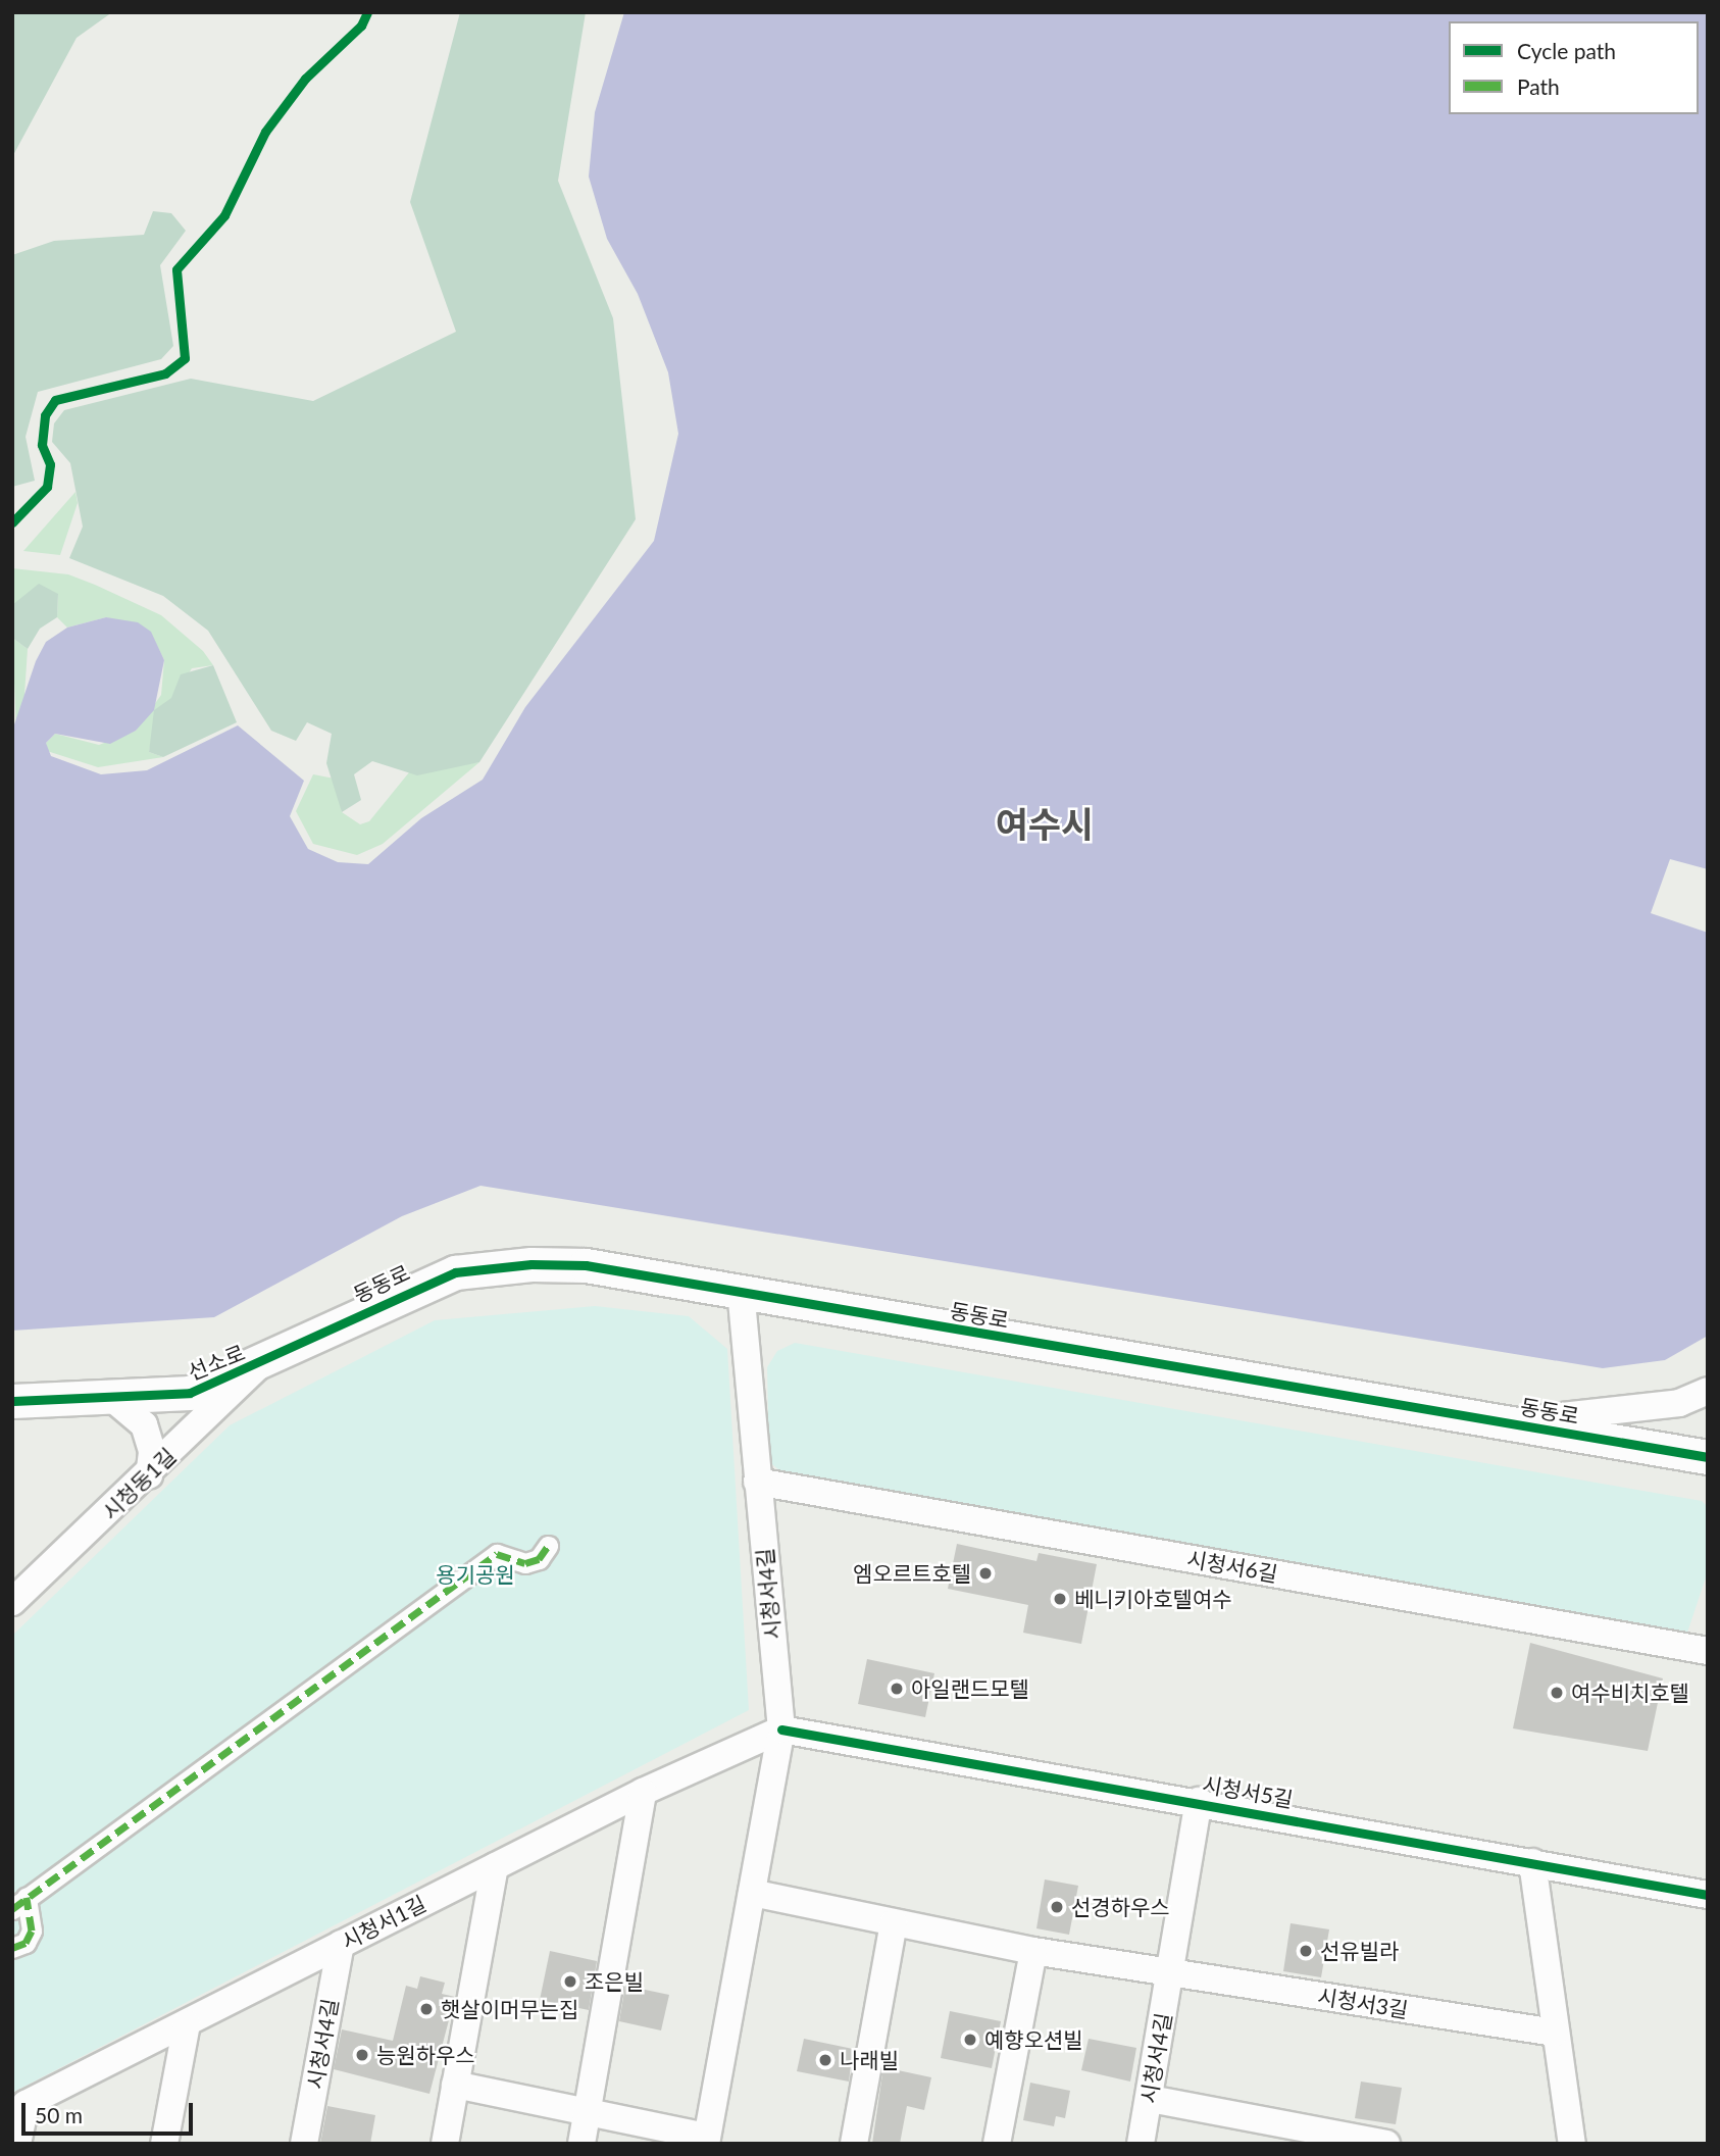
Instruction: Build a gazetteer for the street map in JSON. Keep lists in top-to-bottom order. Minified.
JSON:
{"streets":{"street":["동동로","선소로","시청동1길","시청서6길","시청서4길","시청서5길","시청서1길","시청서3길"]},"crossings":[["동동로","선소로"],["동동로","시청동1길"],["동동로","시청서4길"],["선소로","시청동1길"],["시청서6길","시청서4길"],["시청서4길","시청서5길"],["시청서4길","시청서1길"],["시청서4길","시청서3길"],["시청서5길","시청서1길"]],"districts":["여수시"],"parks":["용기공원"],"places":["엠오르트호텔","베니키아호텔여수","아일랜드모텔","여수비치호텔","선경하우스","선유빌라","조은빌","햇살이머무는집","예향오션빌","능원하우스","나래빌"],"legend":["Cycle path","Path"],"scale_bar":"50 m"}
